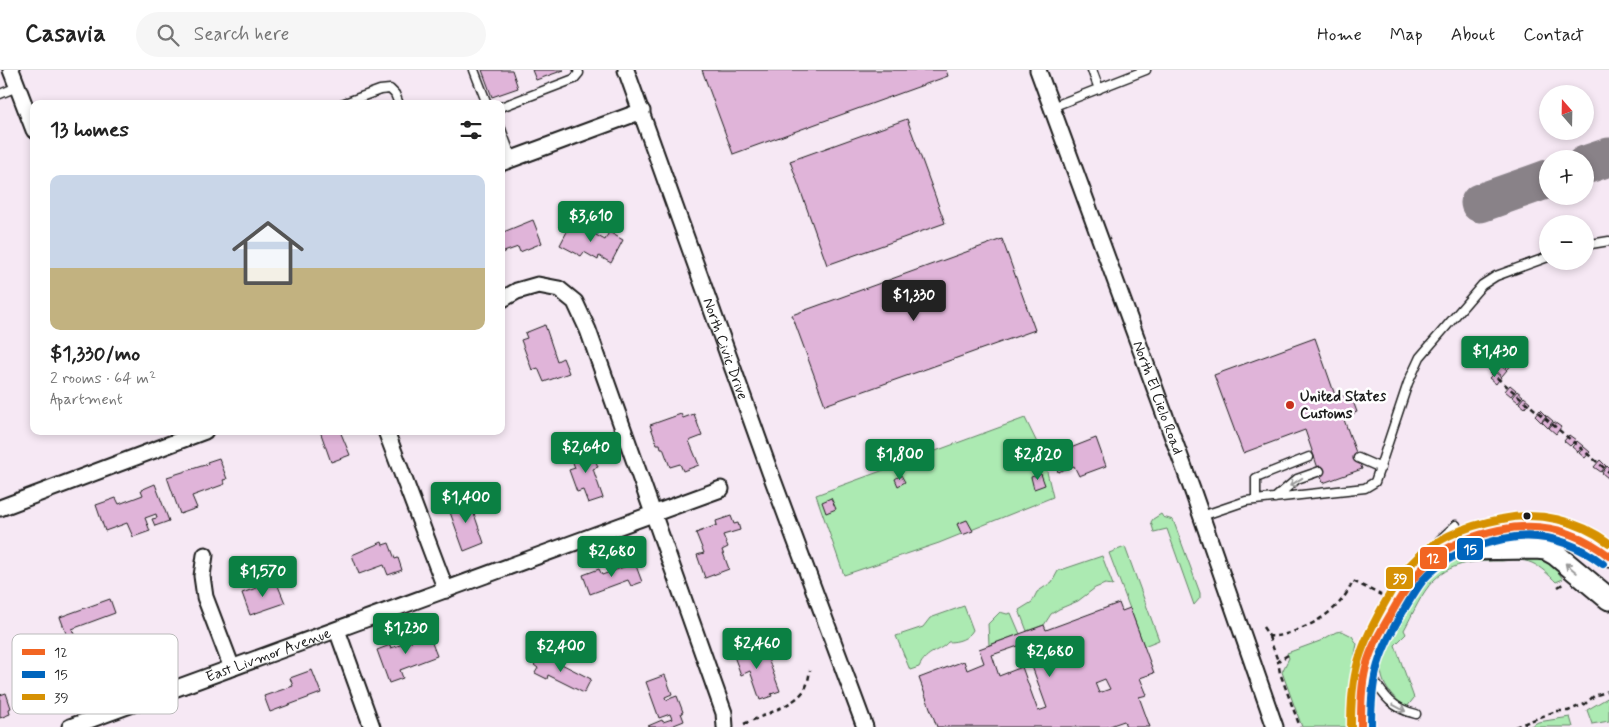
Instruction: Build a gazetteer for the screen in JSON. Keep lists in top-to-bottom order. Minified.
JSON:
{"streets":{"street":["North Civic Drive","North El Cielo Road","East Livmor Avenue"]},"places":["United States Customs"],"lines":["transit line 39","transit line 12","transit line 15"],"legend":["12","15","39"],"north":"top","page":{"header":"Casavia","search":"Search here","nav":["Home","Map","About","Contact"],"map_buttons":["+","−"],"heading":"13 homes","list":[{"name":"$1,330/mo","note":"2 rooms · 64 m² · Apartment"}],"price":["$3,610","$1,330","$1,430","$2,640","$1,800","$2,820","$1,400","$2,680","$1,570","$1,230","$2,460","$2,400","$2,680"]}}
